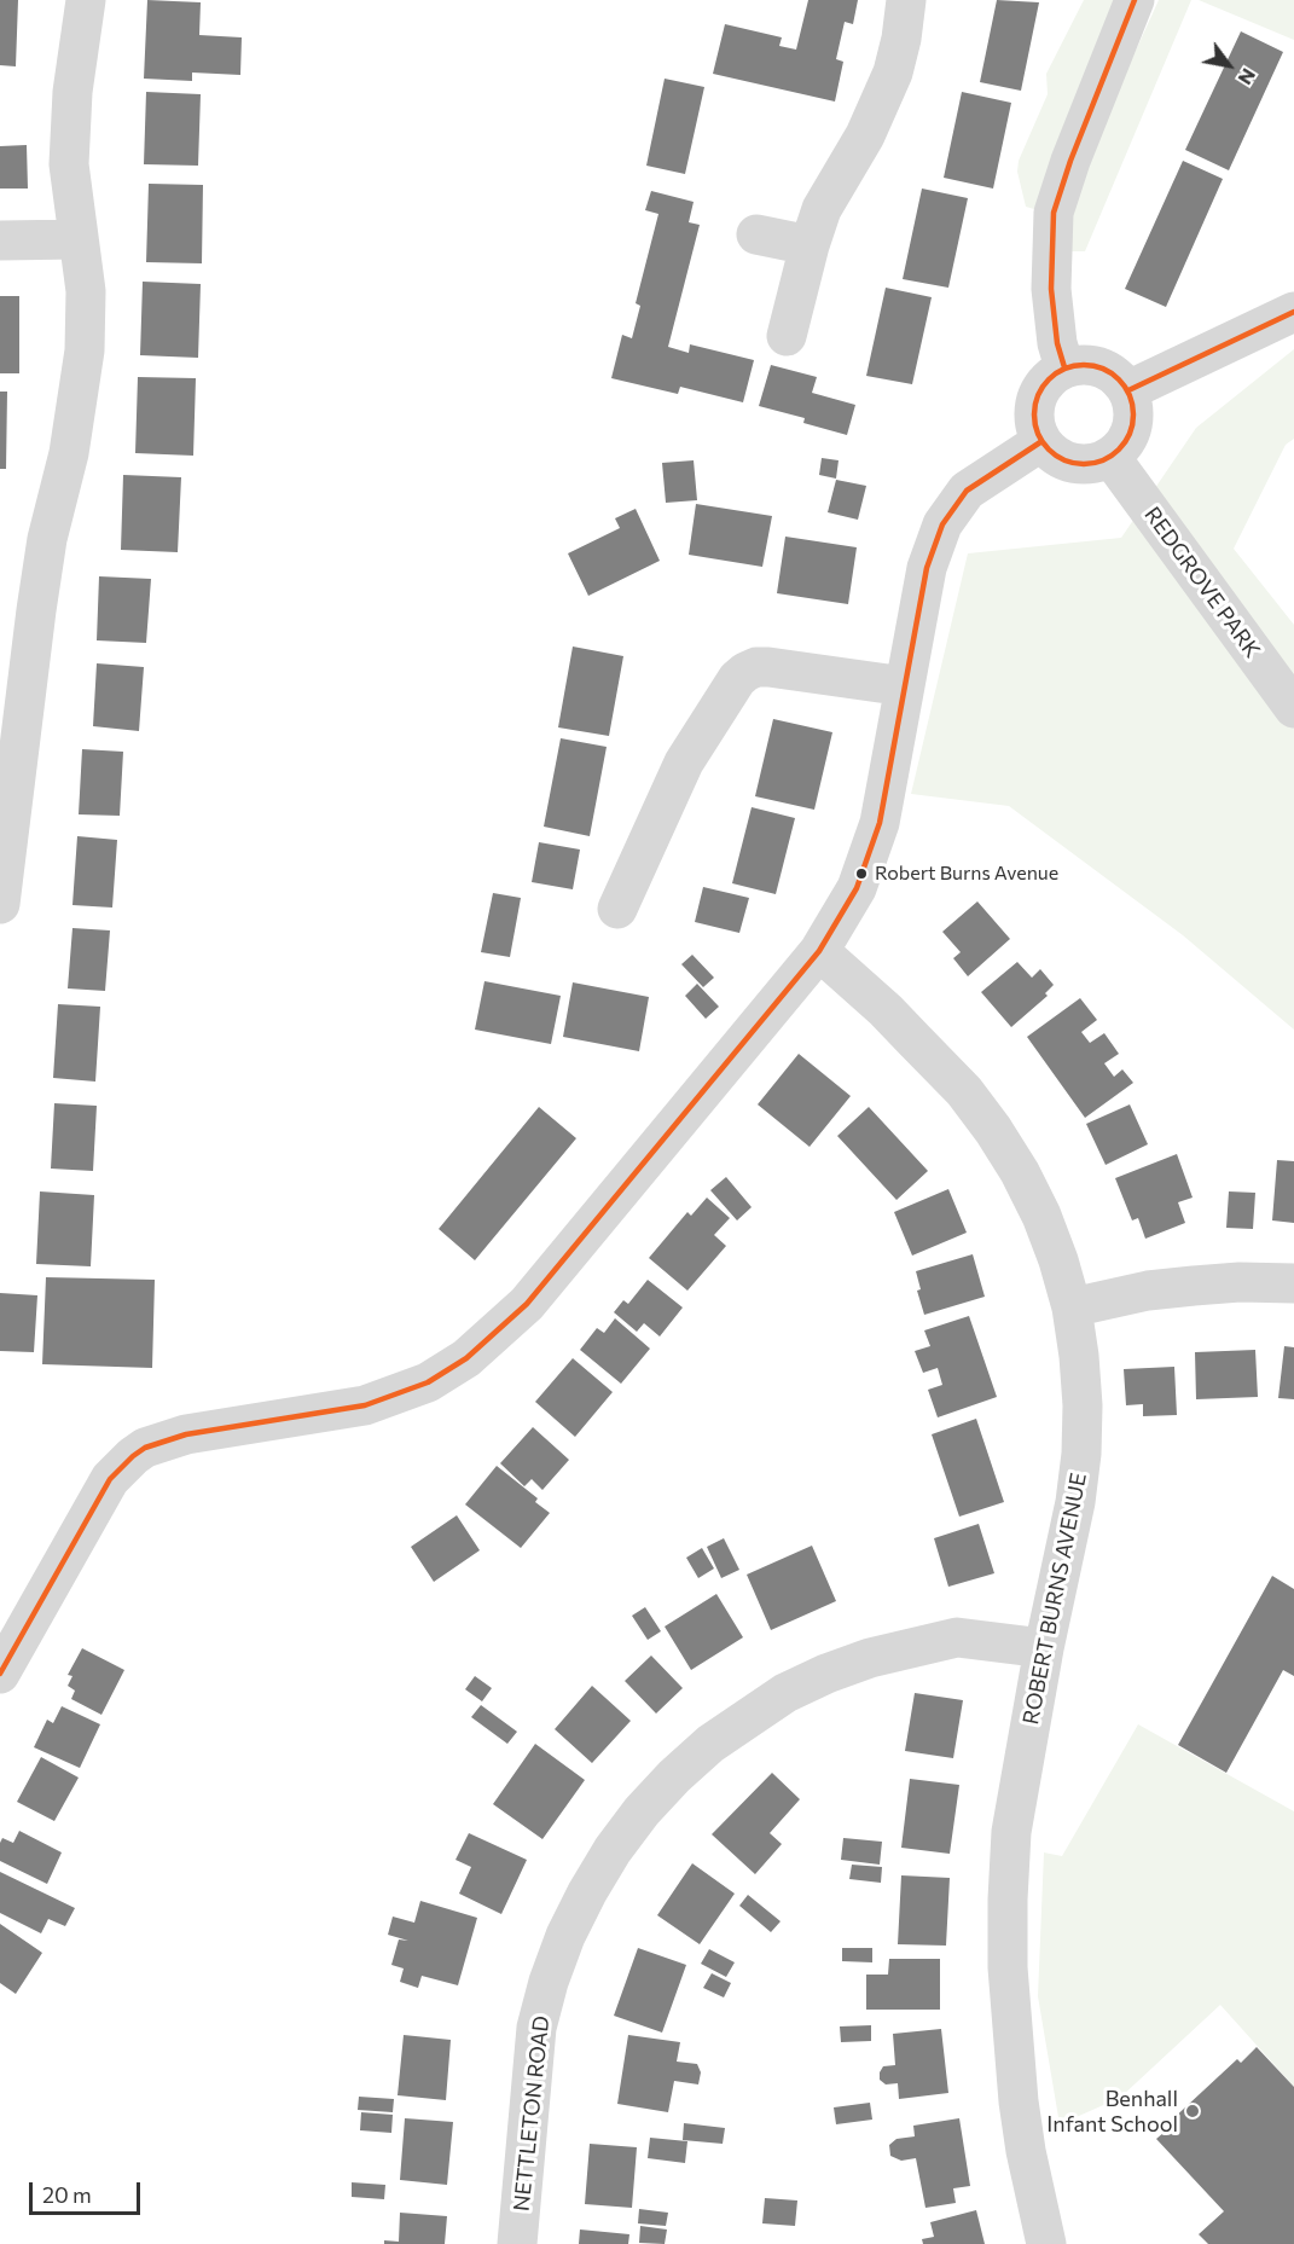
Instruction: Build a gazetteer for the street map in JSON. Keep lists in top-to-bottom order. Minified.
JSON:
{"streets":{"street":["REDGROVE PARK","ROBERT BURNS AVENUE","NETTLETON ROAD"]},"crossings":[["ROBERT BURNS AVENUE","NETTLETON ROAD"]],"places":["Robert Burns Avenue","Benhall Infant School"],"scale_bar":"20 m","north":"bottom right"}
